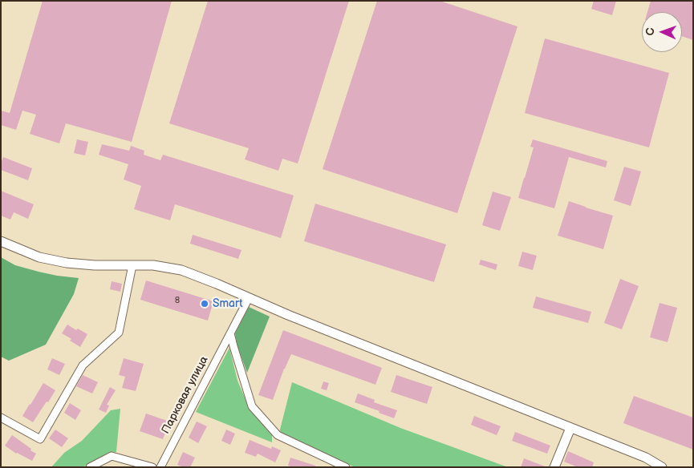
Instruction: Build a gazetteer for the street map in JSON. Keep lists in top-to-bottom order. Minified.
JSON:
{"streets":{"street":["Парковая улица"]},"places":["Smart"],"house_numbers":["8"],"north":"left"}
